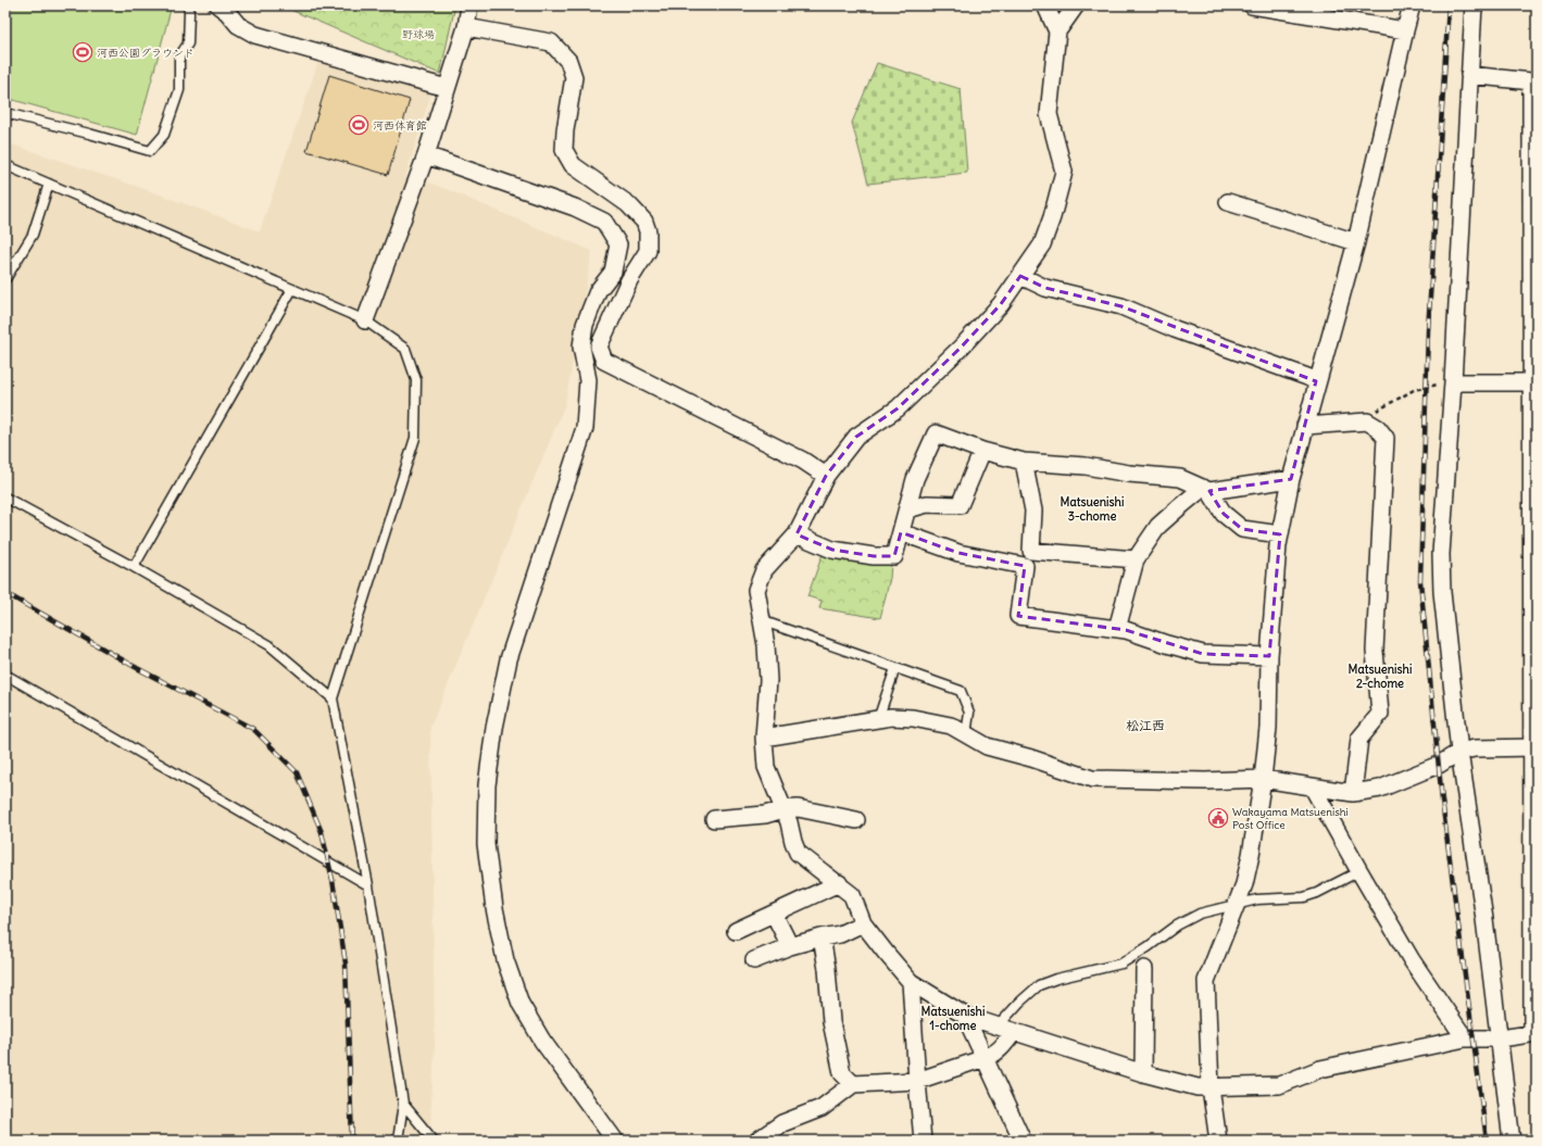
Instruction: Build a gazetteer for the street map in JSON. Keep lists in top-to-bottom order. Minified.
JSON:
{"districts":["Matsuenishi 3-chome","Matsuenishi 2-chome","松江西","Matsuenishi 1-chome"],"parks":["野球場"],"places":{"sports":["河西公園グラウンド","河西体育館"],"public building":["Wakayama Matsuenishi Post Office"]}}
